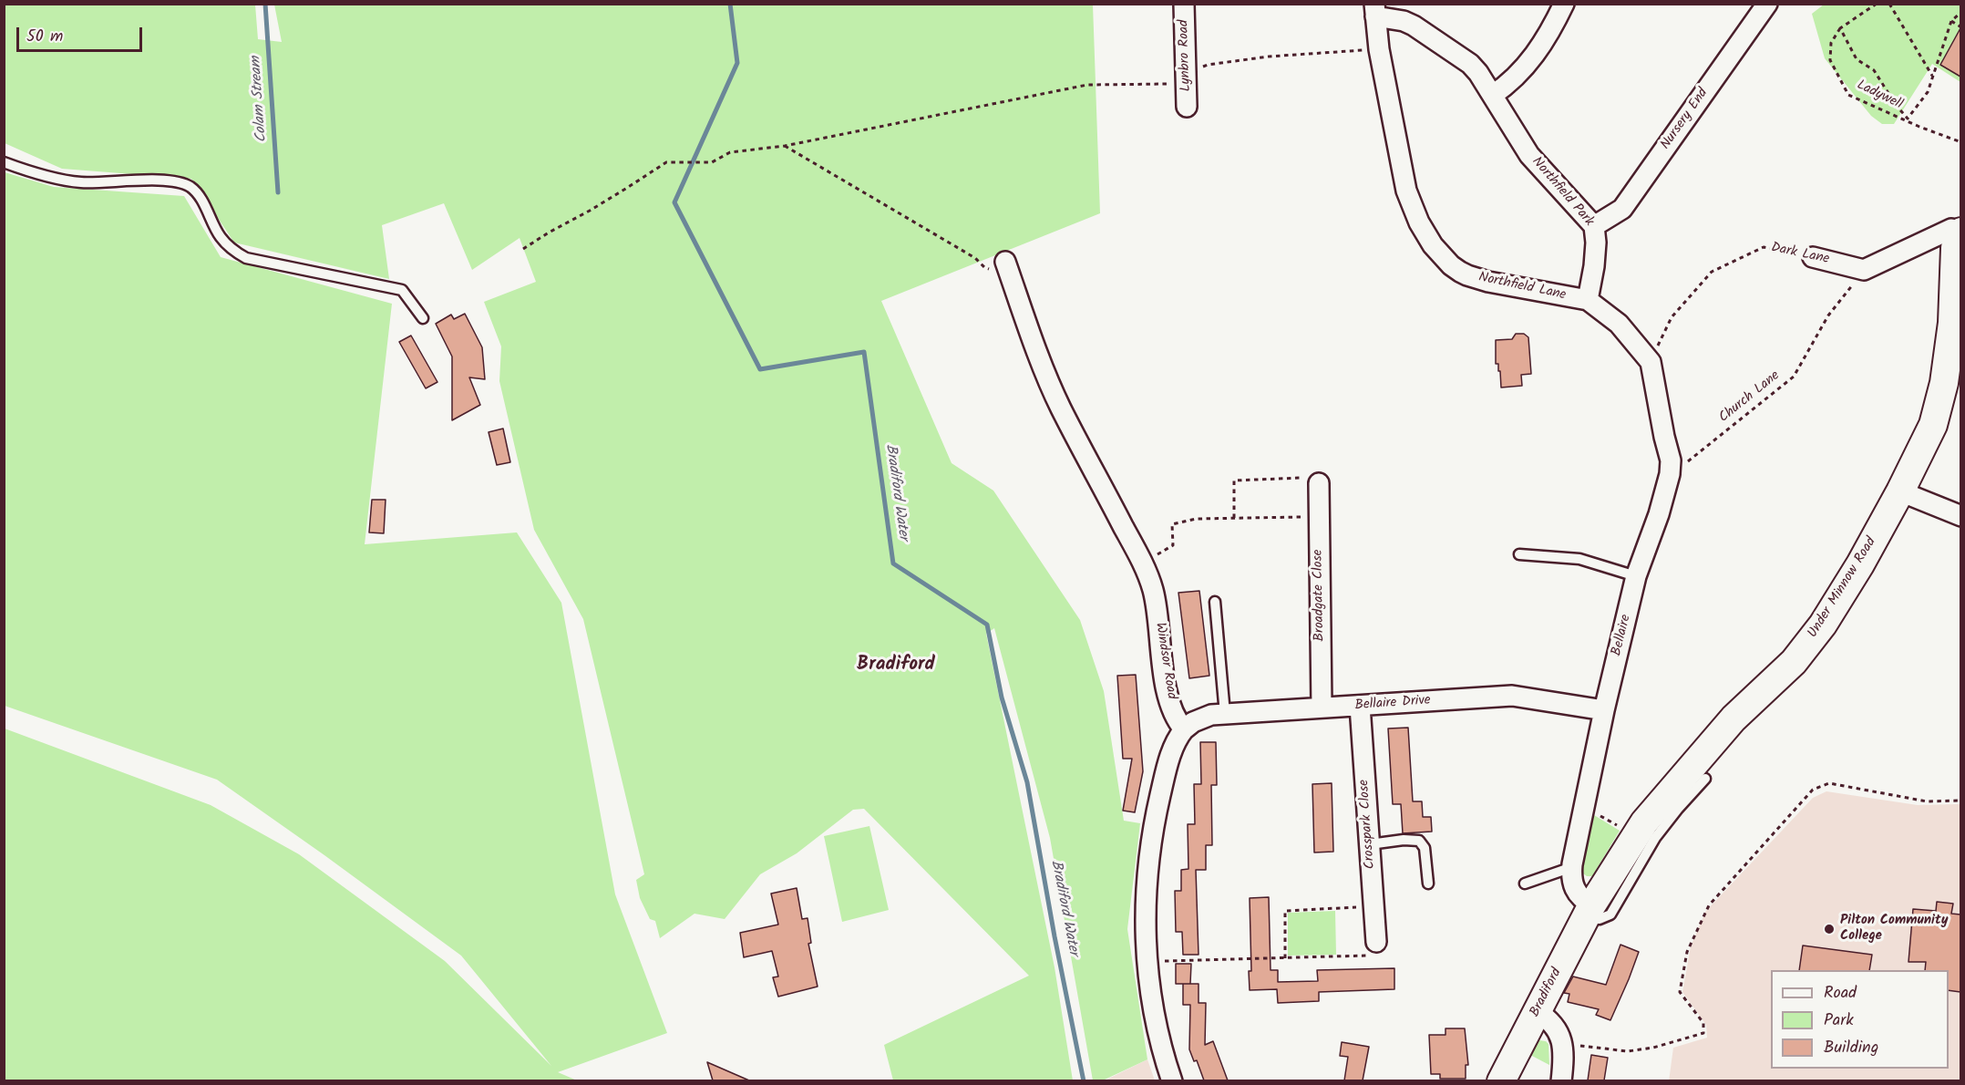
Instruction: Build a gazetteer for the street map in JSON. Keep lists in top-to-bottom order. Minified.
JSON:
{"streets":{"street":["Lynbro Road","Nursery End","Northfield Park","Dark Lane","Northfield Lane","Under Minnow Road","Broadgate Close","Bellaire","Windsor Road","Bellaire Drive","Crosspark Close","Bradiford"],"path":["Ladywell","Church Lane"]},"crossings":[["Nursery End","Northfield Park"],["Northfield Park","Northfield Lane"],["Dark Lane","Northfield Lane"],["Dark Lane","Church Lane"],["Dark Lane","Bellaire"],["Northfield Lane","Bellaire"],["Church Lane","Bellaire"],["Under Minnow Road","Bellaire"],["Under Minnow Road","Bradiford"],["Broadgate Close","Bellaire Drive"],["Bellaire","Bellaire Drive"],["Bellaire","Bradiford"],["Windsor Road","Bellaire Drive"],["Bellaire Drive","Crosspark Close"]],"districts":["Bradiford"],"water":["Colam Stream","Bradiford Water"],"places":["Pilton Community College"],"legend":["Road","Park","Building"],"scale_bar":"50 m"}
